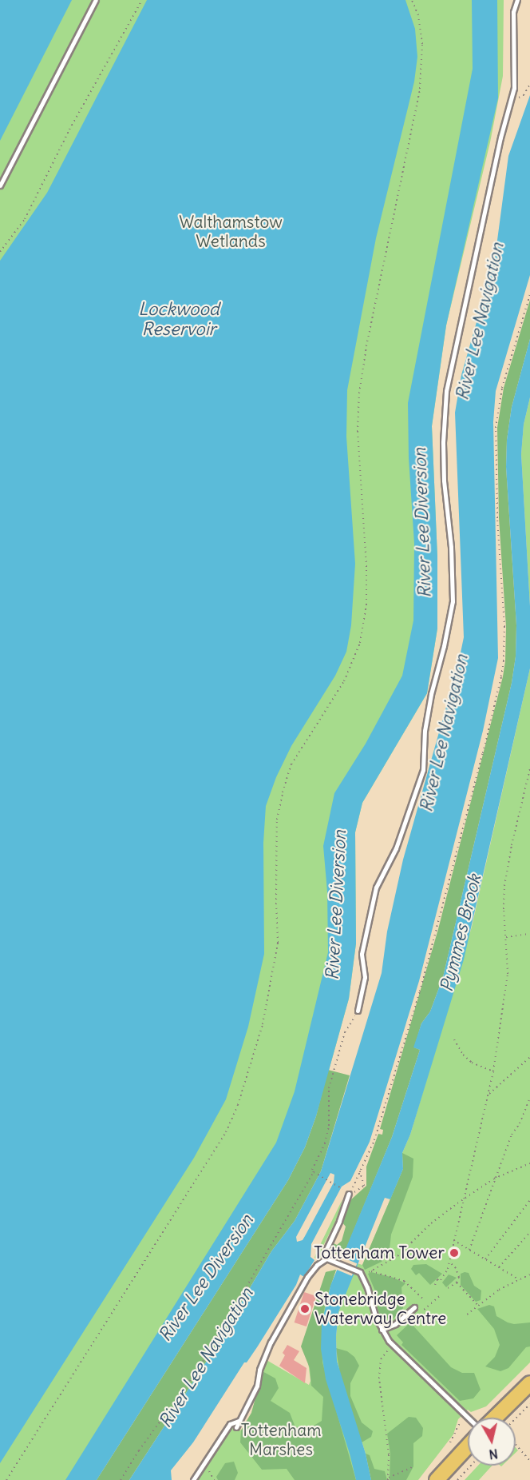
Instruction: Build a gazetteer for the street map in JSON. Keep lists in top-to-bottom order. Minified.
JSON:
{"water":["Lockwood Reservoir","River Lee Navigation","River Lee Diversion","Pymmes Brook"],"parks":["Walthamstow Wetlands","Tottenham Marshes"],"places":["Tottenham Tower","Stonebridge Waterway Centre"],"north":"bottom"}
